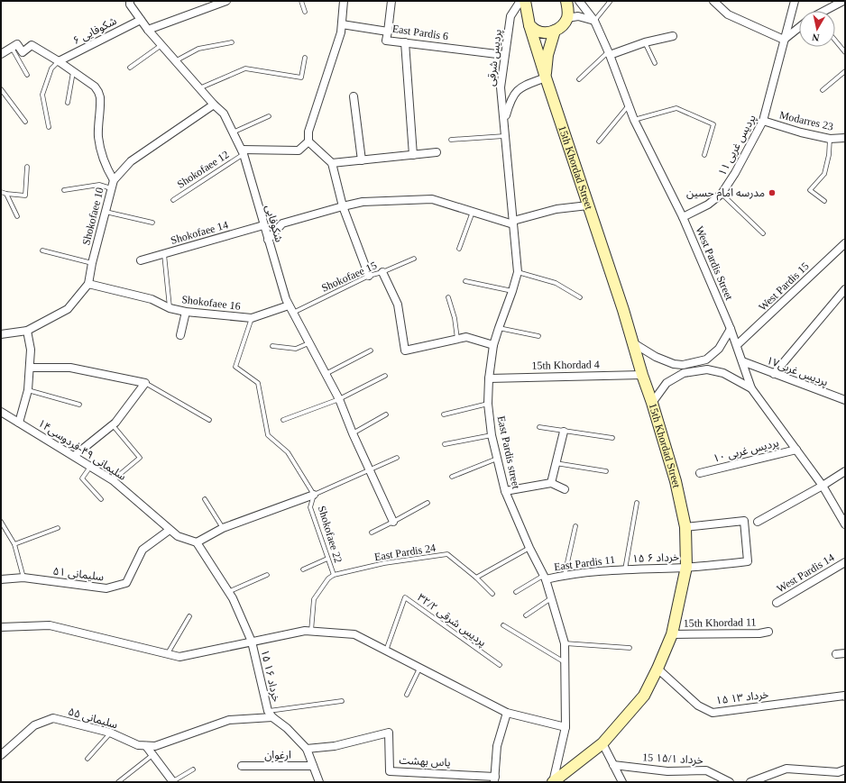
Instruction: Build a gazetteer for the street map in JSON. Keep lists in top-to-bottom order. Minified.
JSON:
{"streets":{"street":["شکوفایی ۶","East Pardis 6","پردیس شرقی","Modarres 23","پردیس غربی ۱۱","15th Khordad Street","Shokofaee 10","شکوفایی","Shokofaee 14","West Pardis Street","West Pardis 15","Shokofaee 16","15th Khordad 4","پردیس غربی۱۷","سلیمانی ۴۹-فردوسی۱۴","پردیس غربی ۱۰","East Pardis street","۱۵ خرداد ۶","East Pardis 11","West Pardis 14","سلیمانی ۵۱","15th Khordad 11","۱۵ خرداد ۱۶","۱۵ خرداد ۱۳","سلیمانی ۵۵","ارغوان","15 خرداد ۱۵/۱","یاس بهشت"],"lane":["Shokofaee 12","Shokofaee 15","Shokofaee 22","East Pardis 24","پردیس شرقی ۳۲/۲"]},"crossings":[["شکوفایی ۶","شکوفایی"],["East Pardis 6","پردیس شرقی"],["پردیس شرقی","East Pardis street"],["Modarres 23","پردیس غربی ۱۱"],["پردیس غربی ۱۱","West Pardis Street"],["15th Khordad Street","15th Khordad 4"],["15th Khordad Street","East Pardis street"],["15th Khordad Street","۱۵ خرداد ۶"],["15th Khordad Street","15th Khordad 11"],["15th Khordad Street","۱۵ خرداد ۱۳"],["Shokofaee 12","شکوفایی"],["Shokofaee 10","شکوفایی"],["Shokofaee 10","Shokofaee 16"],["شکوفایی","Shokofaee 14"],["شکوفایی","Shokofaee 15"],["شکوفایی","Shokofaee 16"],["شکوفایی","Shokofaee 22"],["West Pardis Street","West Pardis 15"],["West Pardis Street","پردیس غربی۱۷"],["West Pardis Street","پردیس غربی ۱۰"],["15th Khordad 4","East Pardis street"],["سلیمانی ۴۹-فردوسی۱۴","سلیمانی ۵۱"],["East Pardis street","East Pardis 11"],["Shokofaee 22","East Pardis 24"],["۱۵ خرداد ۶","East Pardis 11"],["۱۵ خرداد ۱۶","سلیمانی ۵۵"],["۱۵ خرداد ۱۶","ارغوان"],["۱۵ خرداد ۱۶","یاس بهشت"]],"places":["مدرسه امام حسین"],"north":"bottom"}
